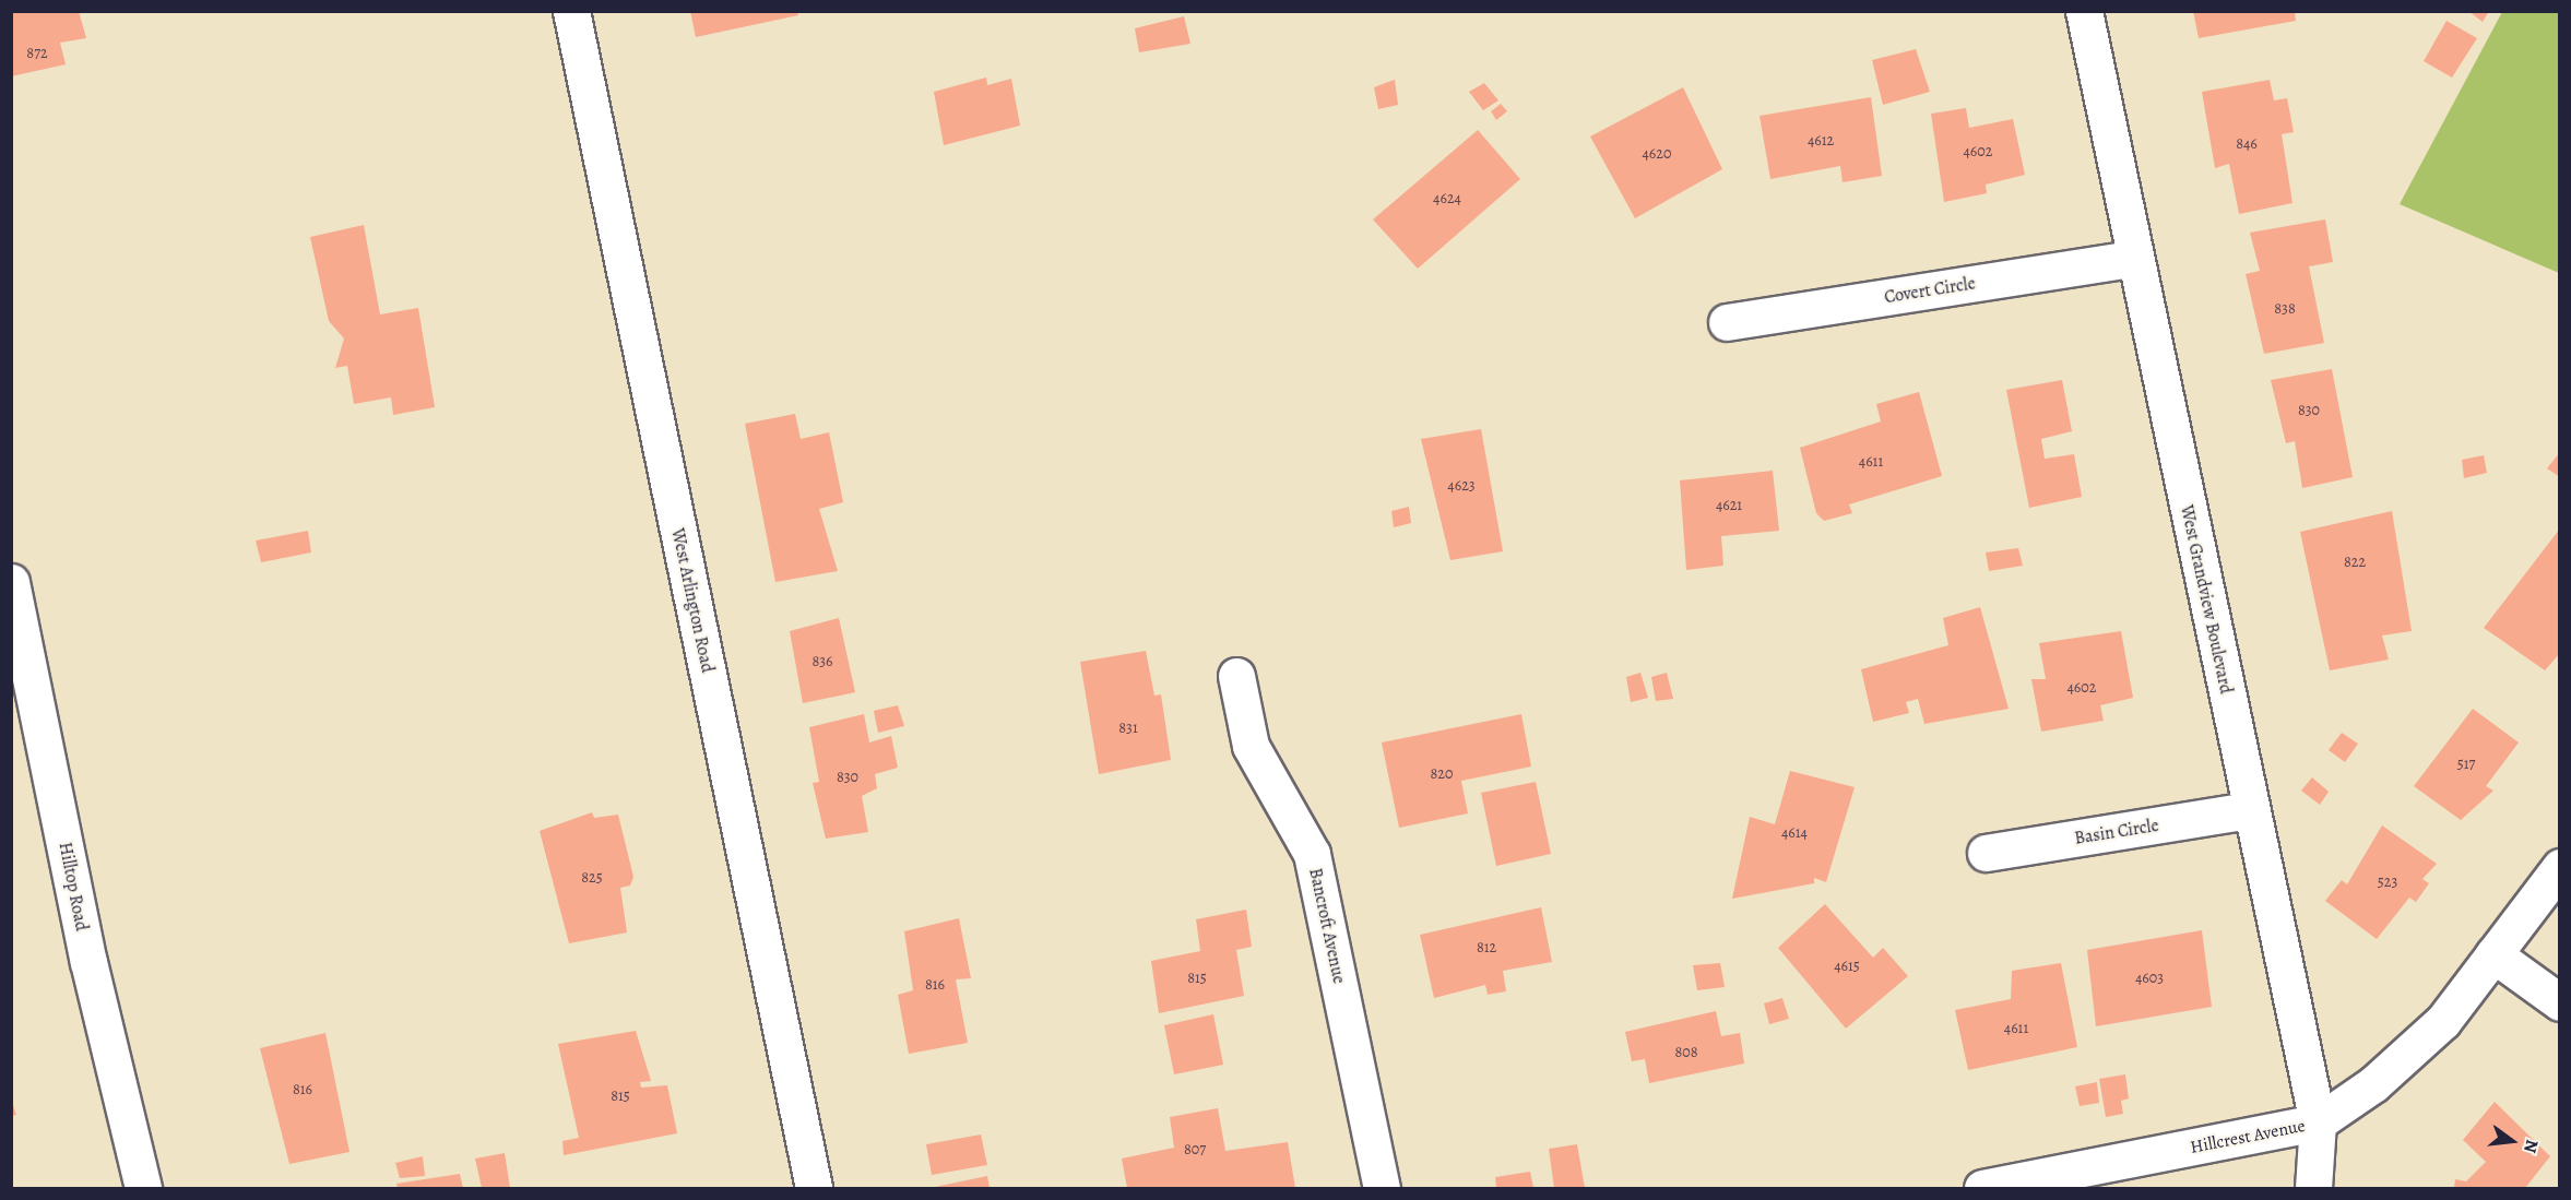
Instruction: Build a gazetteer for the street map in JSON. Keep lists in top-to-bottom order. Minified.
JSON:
{"streets":{"street":["Covert Circle","West Grandview Boulevard","West Arlington Road","Basin Circle","Hilltop Road","Bancroft Avenue","Hillcrest Avenue"]},"crossings":[["Covert Circle","West Grandview Boulevard"],["West Grandview Boulevard","Basin Circle"],["West Grandview Boulevard","Hillcrest Avenue"]],"house_numbers":["872","4612","846","4602","4620","4624","838","830","4611","4623","4621","822","836","4602","831","517","820","830","4614","825","523","812","4615","815","4603","816","4611","808","816","815","807"],"north":"right"}
